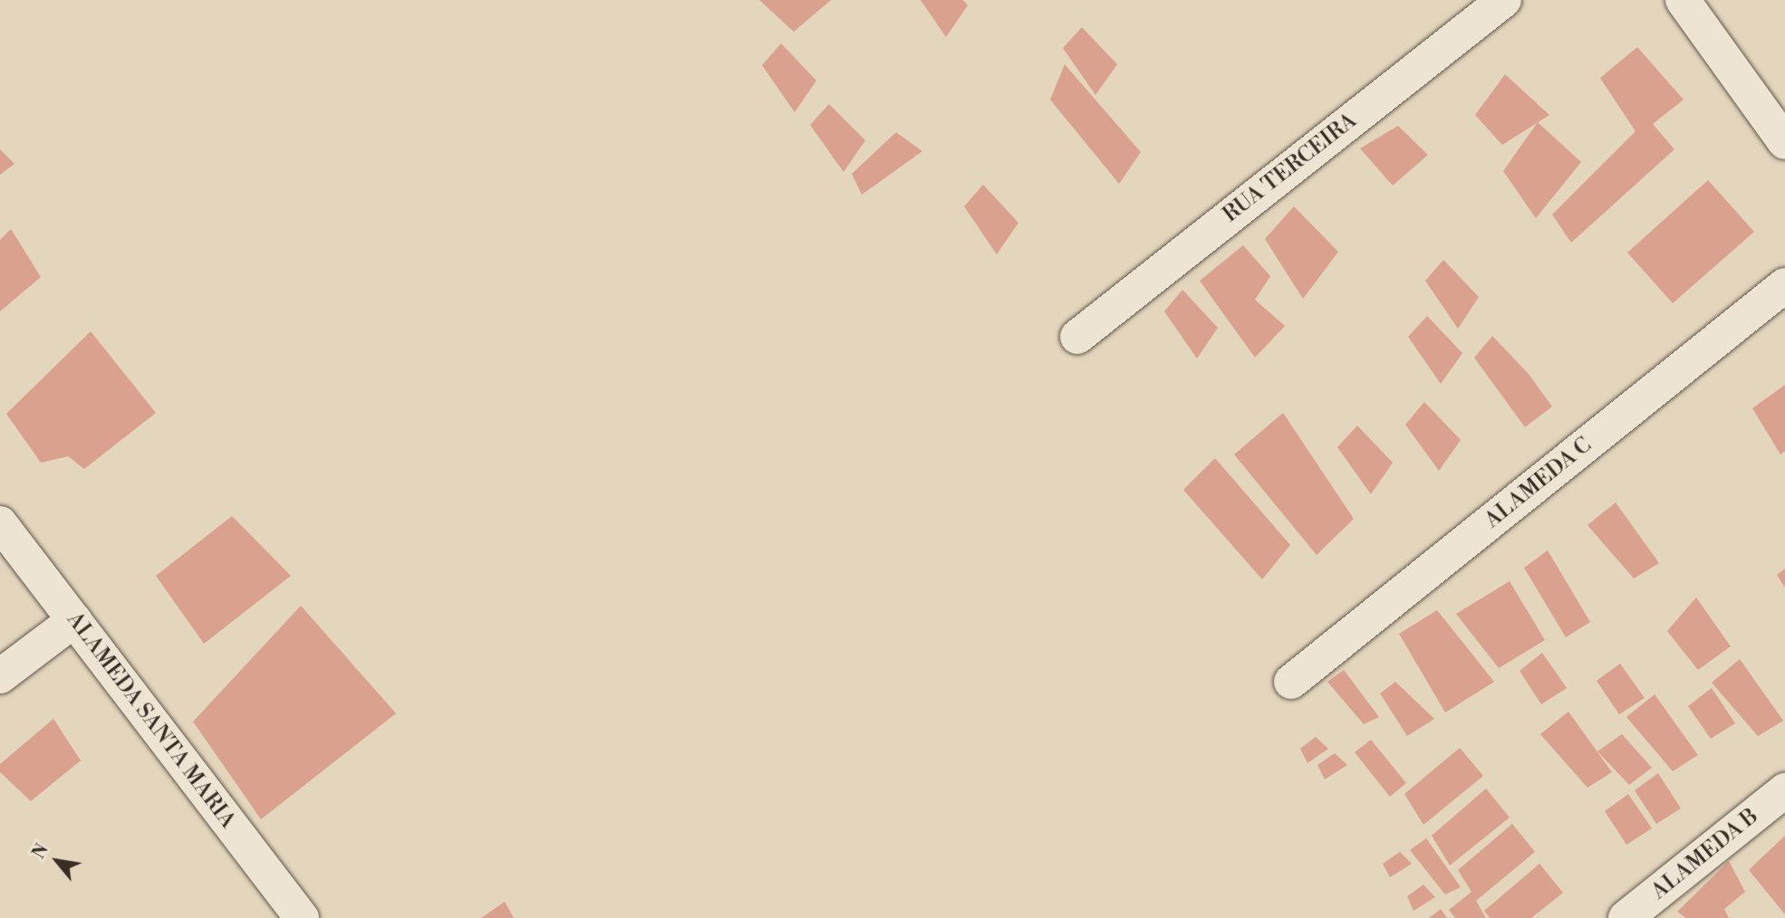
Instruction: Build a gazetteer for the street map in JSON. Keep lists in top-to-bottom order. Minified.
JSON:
{"streets":{"street":["RUA TERCEIRA","ALAMEDA C","ALAMEDA SANTA MARIA","ALAMEDA B"]},"north":"top left"}
